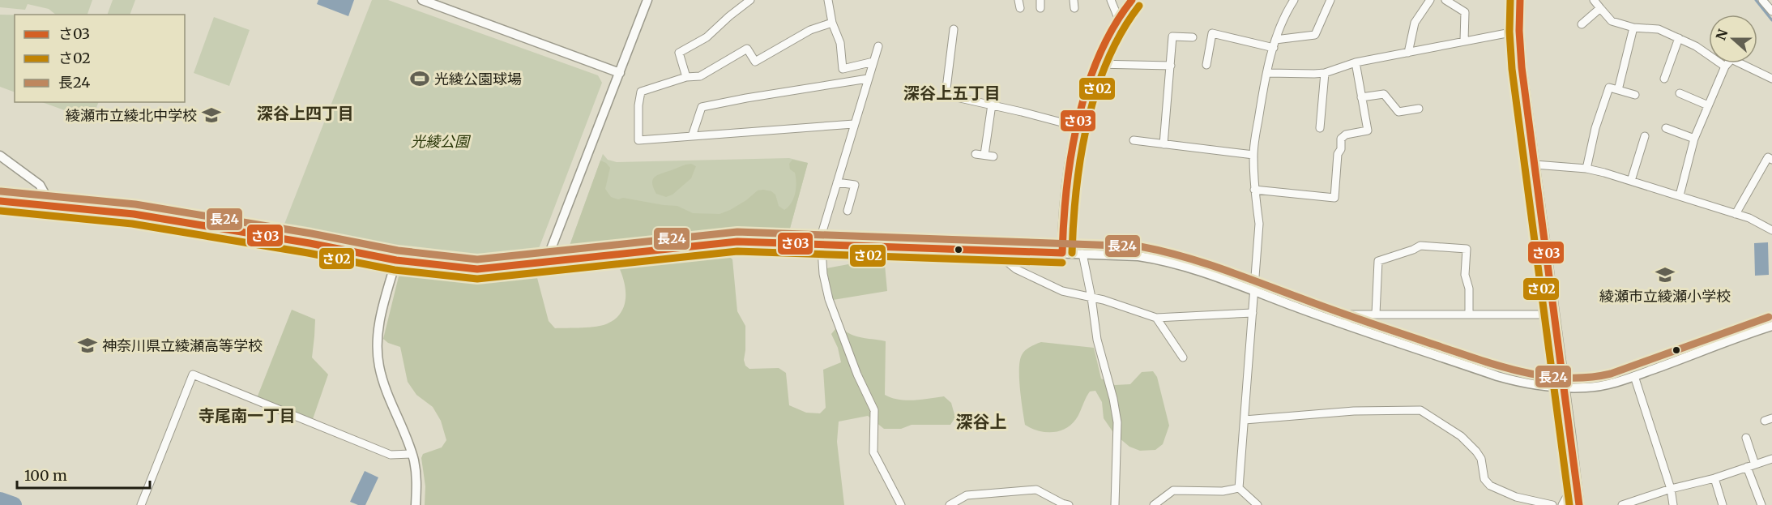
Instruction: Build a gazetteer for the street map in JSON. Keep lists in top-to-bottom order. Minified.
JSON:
{"districts":["深谷上五丁目","深谷上四丁目","寺尾南一丁目","深谷上"],"parks":["光綾公園"],"places":{"sports":["光綾公園球場"],"school or university":["綾瀬市立綾北中学校","綾瀬市立綾瀬小学校","神奈川県立綾瀬高等学校"]},"lines":["transit line さ03","transit line さ02","transit line 長24"],"legend":["さ03","さ02","長24"],"scale_bar":"100 m","north":"left"}
